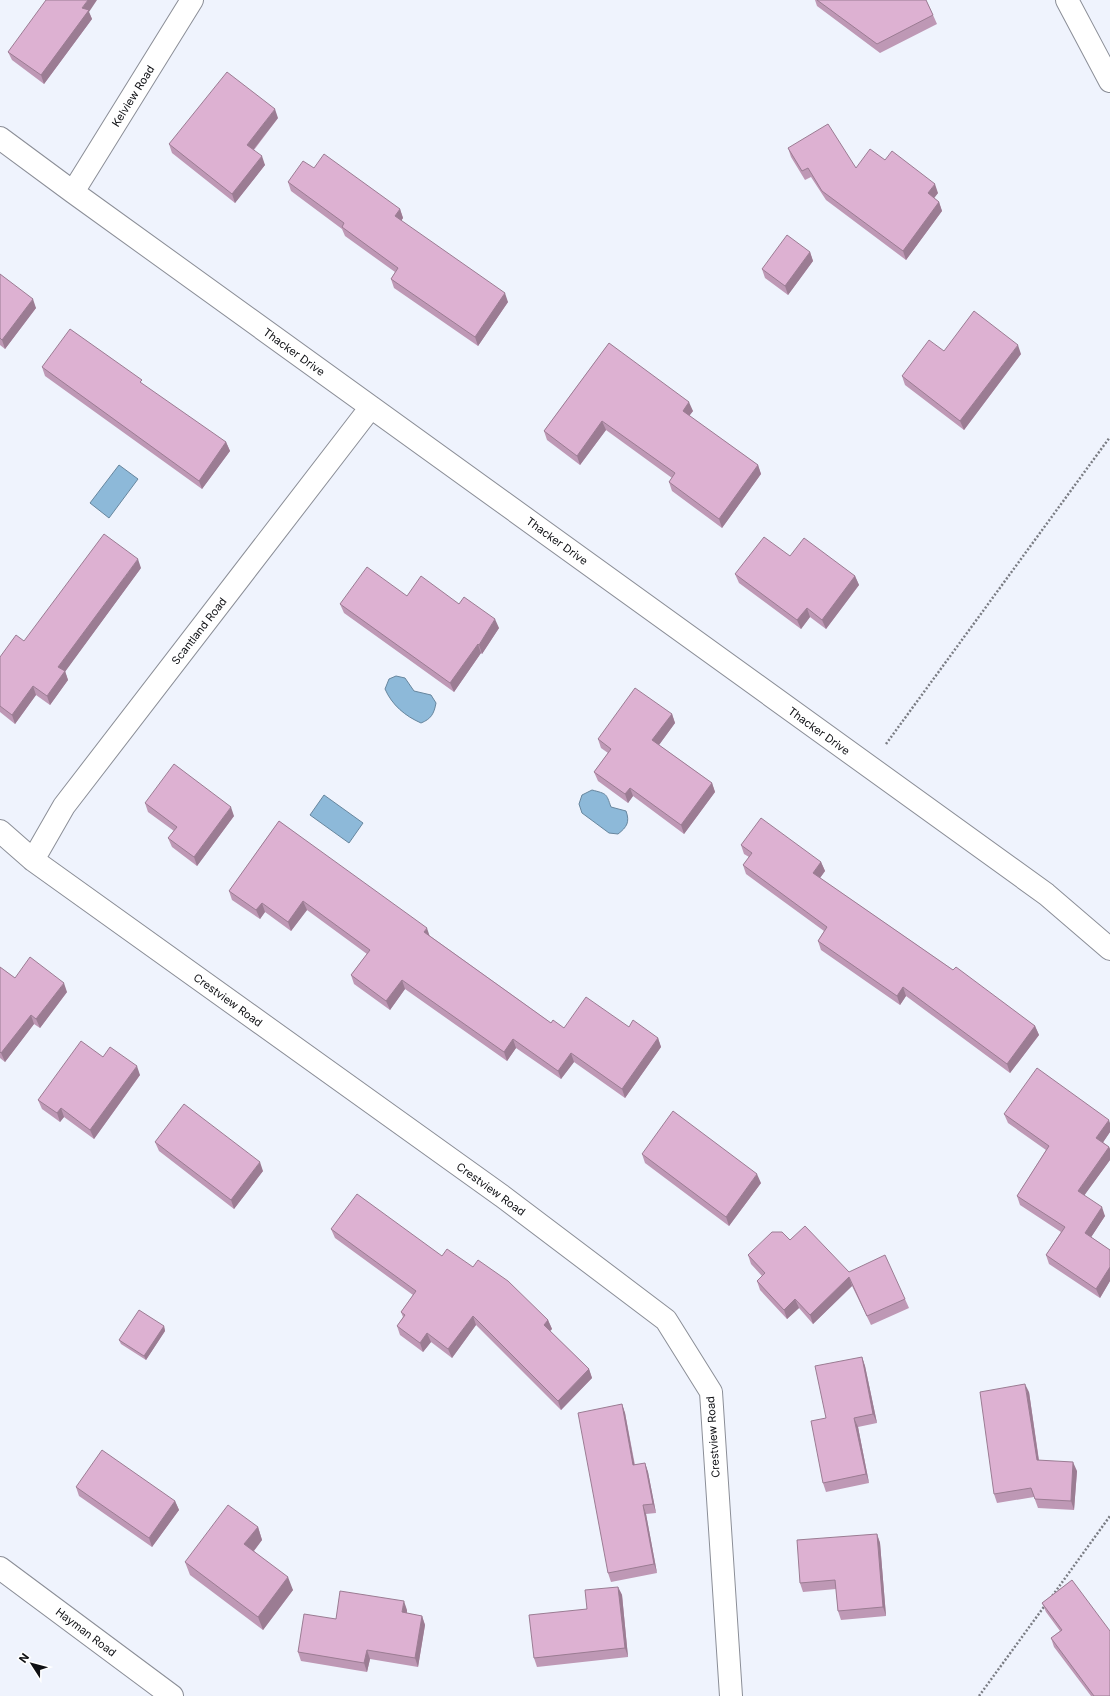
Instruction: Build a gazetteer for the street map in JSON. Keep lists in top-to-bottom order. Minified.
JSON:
{"streets":{"street":["Kelview Road","Thacker Drive","Scantland Road","Crestview Road","Hayman Road"]},"crossings":[["Kelview Road","Thacker Drive"],["Thacker Drive","Scantland Road"],["Scantland Road","Crestview Road"]],"north":"top left"}
